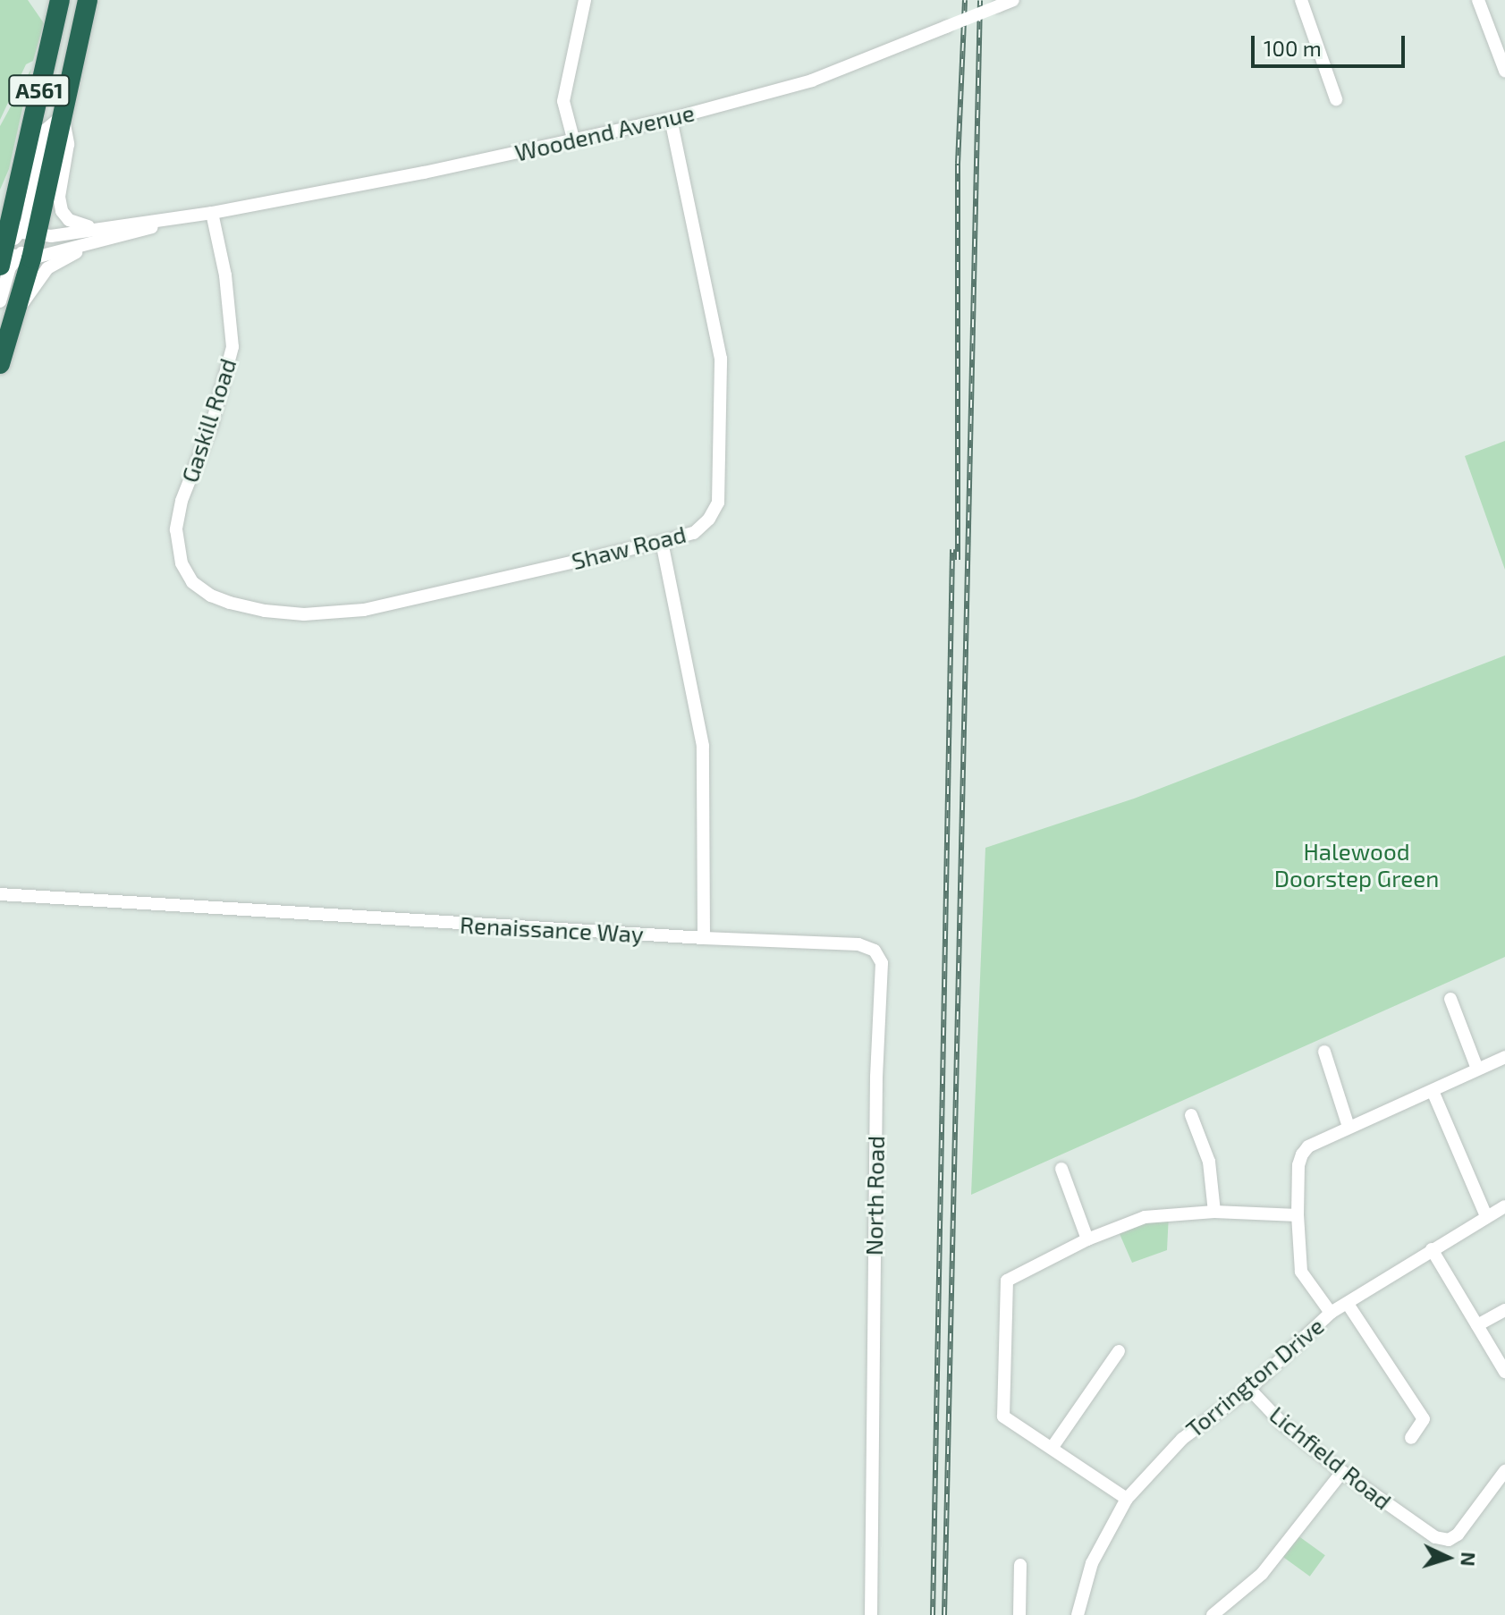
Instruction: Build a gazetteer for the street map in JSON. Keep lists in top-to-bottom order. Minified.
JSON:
{"streets":{"highway":["A561"],"street":["Woodend Avenue","Gaskill Road","Shaw Road","Renaissance Way","North Road","Torrington Drive","Lichfield Road"]},"crossings":[["A561","Woodend Avenue"],["Woodend Avenue","Gaskill Road"],["Woodend Avenue","Shaw Road"],["Gaskill Road","Shaw Road"],["Renaissance Way","North Road"],["Torrington Drive","Lichfield Road"]],"parks":["Halewood Doorstep Green"],"scale_bar":"100 m","north":"right"}
